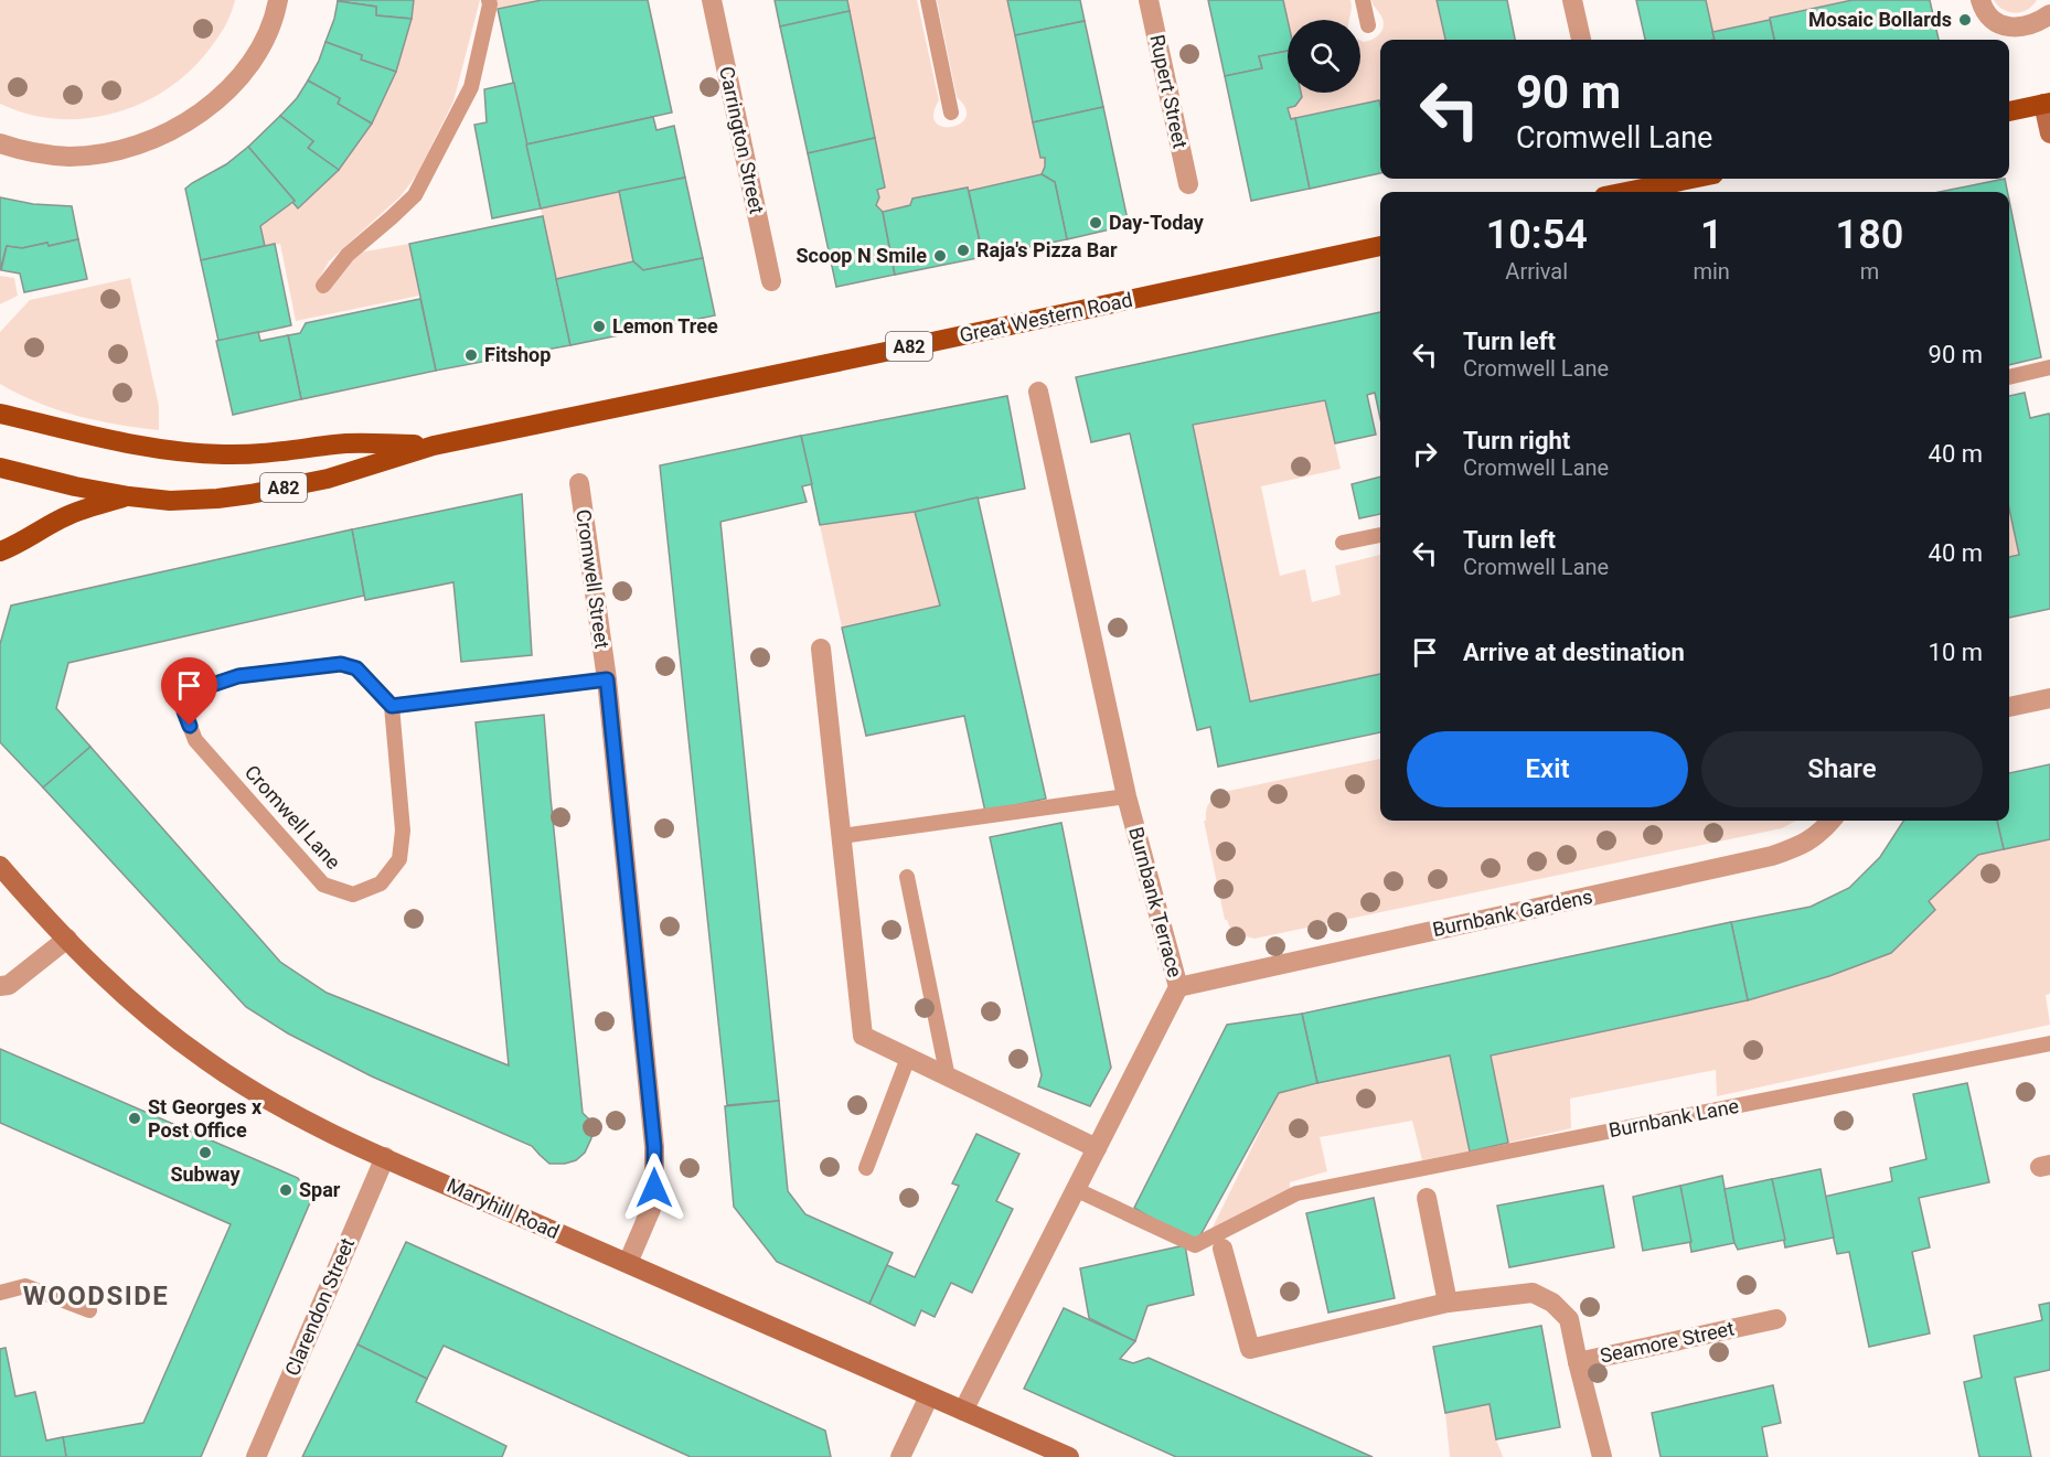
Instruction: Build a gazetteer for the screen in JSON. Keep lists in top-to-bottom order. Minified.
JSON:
{"streets":{"main road":["Great Western Road","A82"],"street":["Rupert Street","Carrington Street","Cromwell Street","Burnbank Terrace","Burnbank Gardens","Maryhill Road","Clarendon Street","Seamore Street"],"lane":["Cromwell Lane","Burnbank Lane"]},"crossings":[["Cromwell Street","Maryhill Road"],["Burnbank Terrace","Burnbank Gardens"],["Burnbank Terrace","Burnbank Lane"],["Burnbank Terrace","Maryhill Road"],["Maryhill Road","Clarendon Street"]],"districts":["WOODSIDE"],"places":["Mosaic Bollards","Day-Today","Raja's Pizza Bar","Scoop N Smile","Lemon Tree","Fitshop","St Georges x Post Office","Subway","Spar"],"page":{"turn":["90 m","Cromwell Lane"],"eta":["10:54","Arrival","1","min","180","m"],"list":[{"name":"Turn left","note":"Cromwell Lane","value":"90 m"},{"name":"Turn right","note":"Cromwell Lane","value":"40 m"},{"name":"Turn left","note":"Cromwell Lane","value":"40 m"},{"name":"Arrive at destination","value":"10 m"}],"buttons":["Exit","Share"]}}
